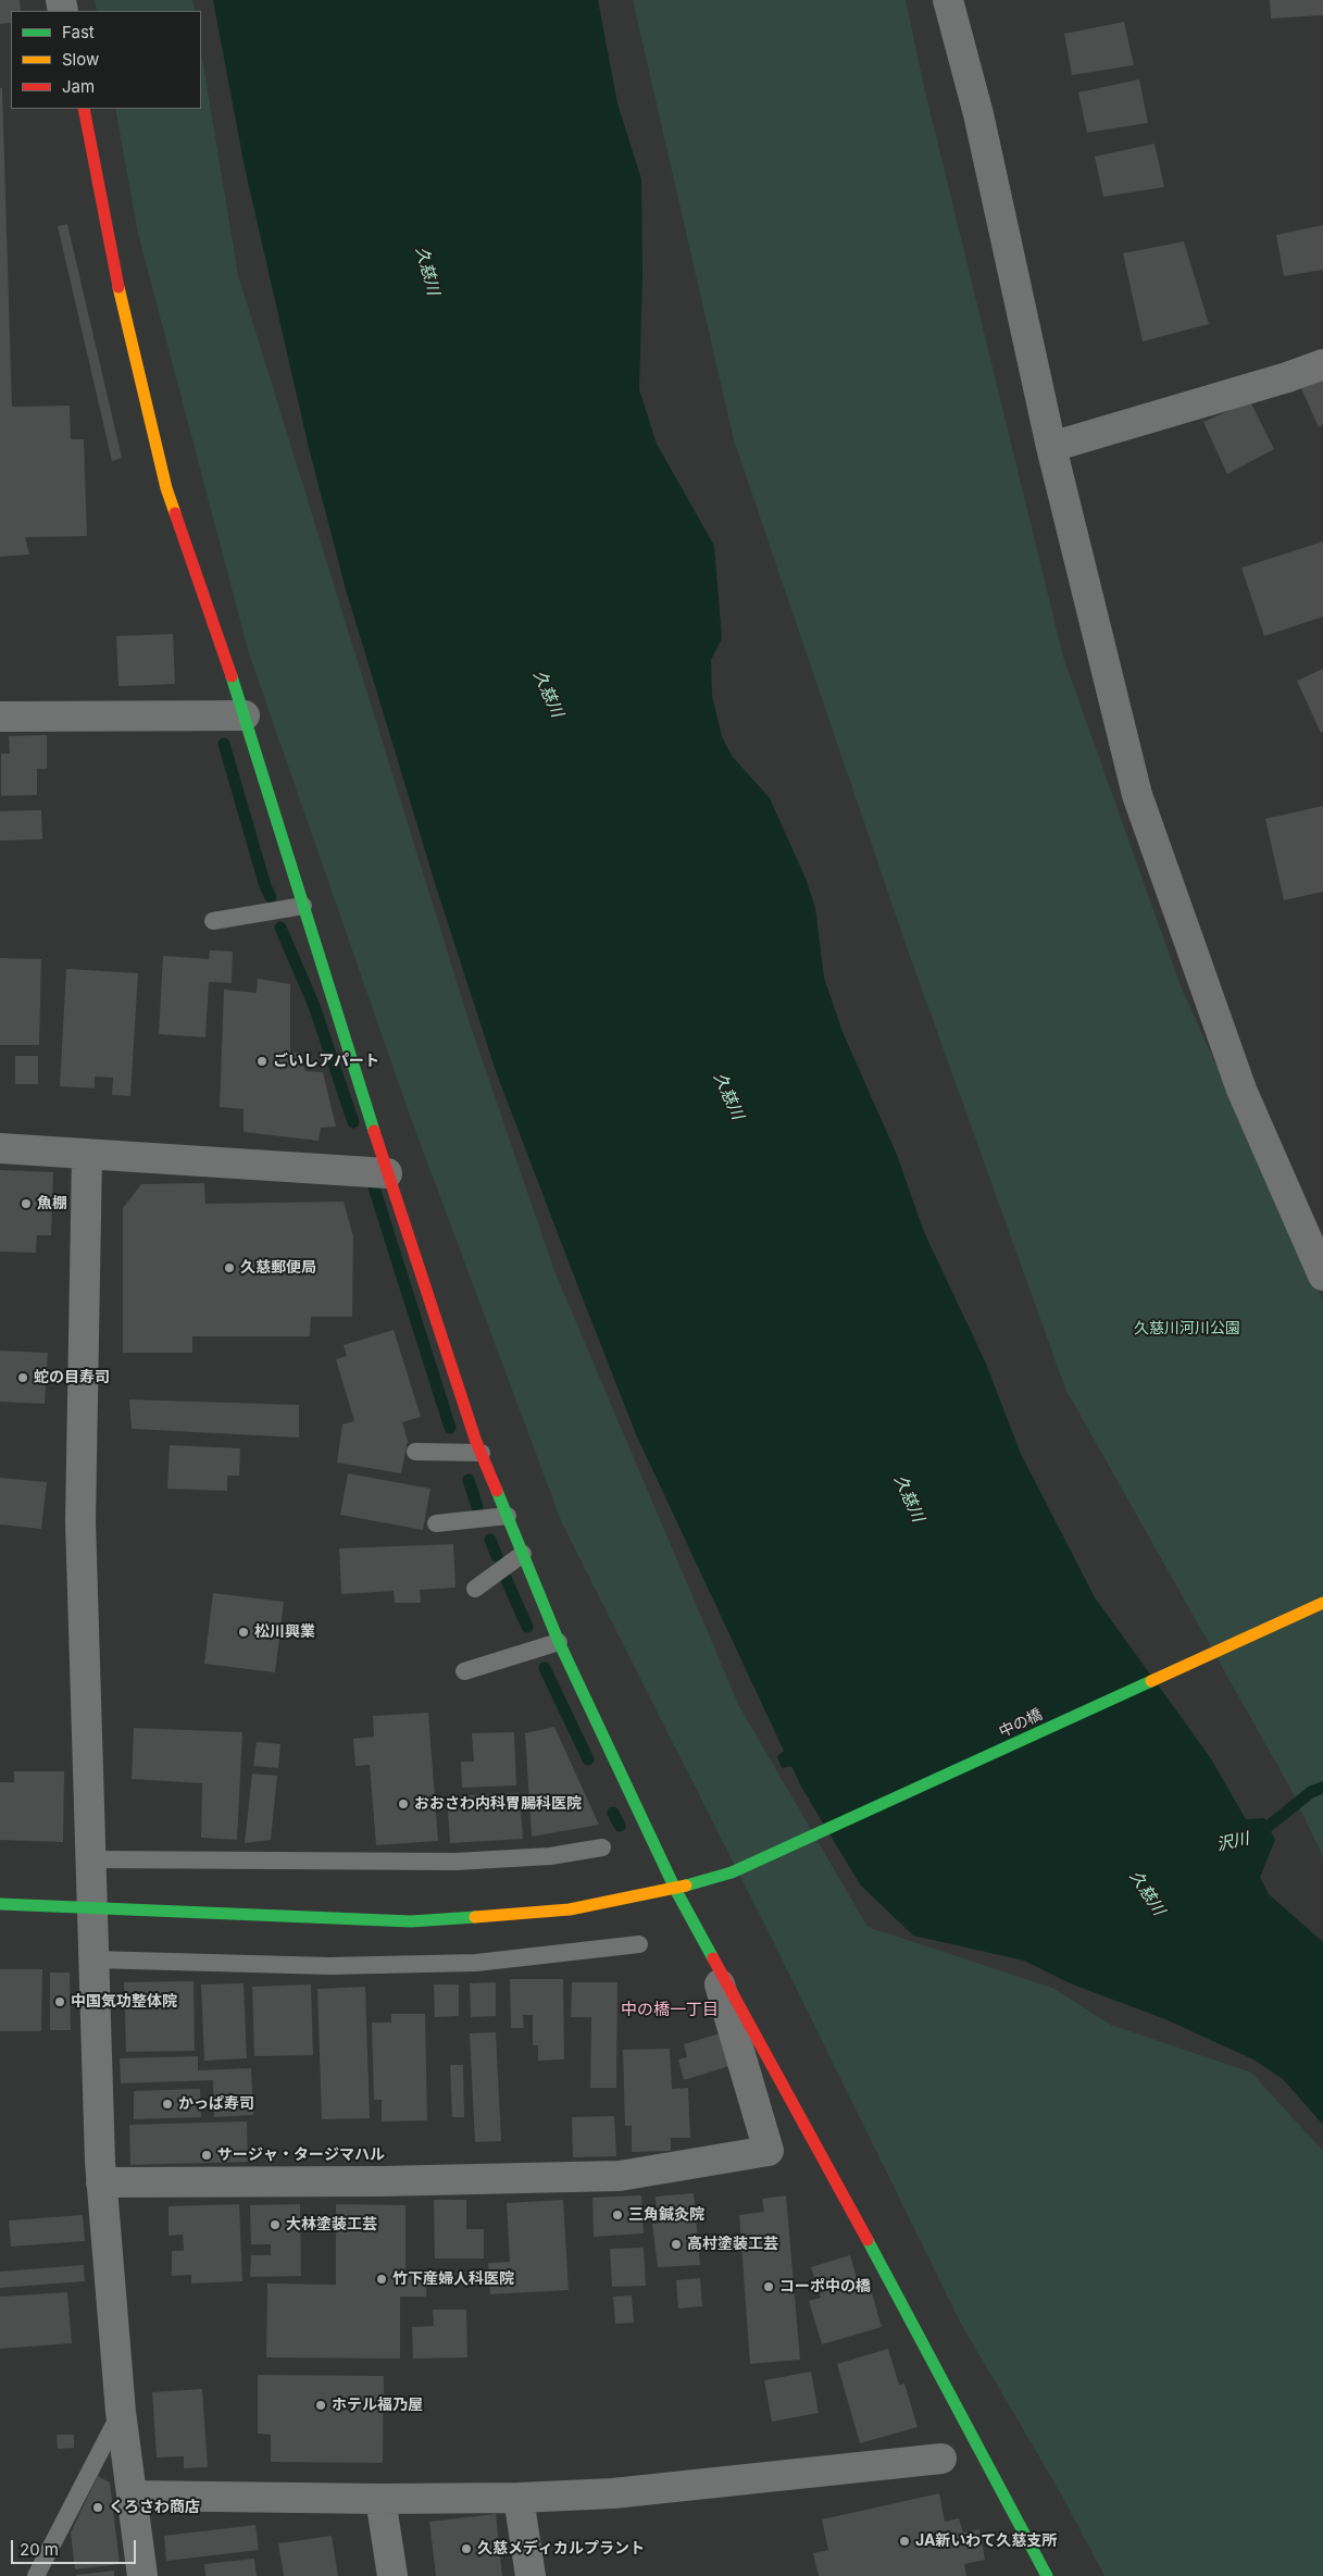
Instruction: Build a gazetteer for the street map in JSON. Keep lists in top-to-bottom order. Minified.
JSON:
{"streets":{"street":["中の橋"]},"districts":["中の橋一丁目"],"water":["久慈川","沢川"],"parks":["久慈川河川公園"],"places":["ごいしアパート","魚棚","久慈郵便局","蛇の目寿司","松川興業","おおさわ内科胃腸科医院","中国気功整体院","かっぱ寿司","サージャ・タージマハル","三角鍼灸院","大林塗装工芸","高村塗装工芸","竹下産婦人科医院","コーポ中の橋","ホテル福乃屋","くろさわ商店","JA新いわて久慈支所","久慈メディカルプラント"],"legend":["Fast","Slow","Jam"],"scale_bar":"20 m"}
